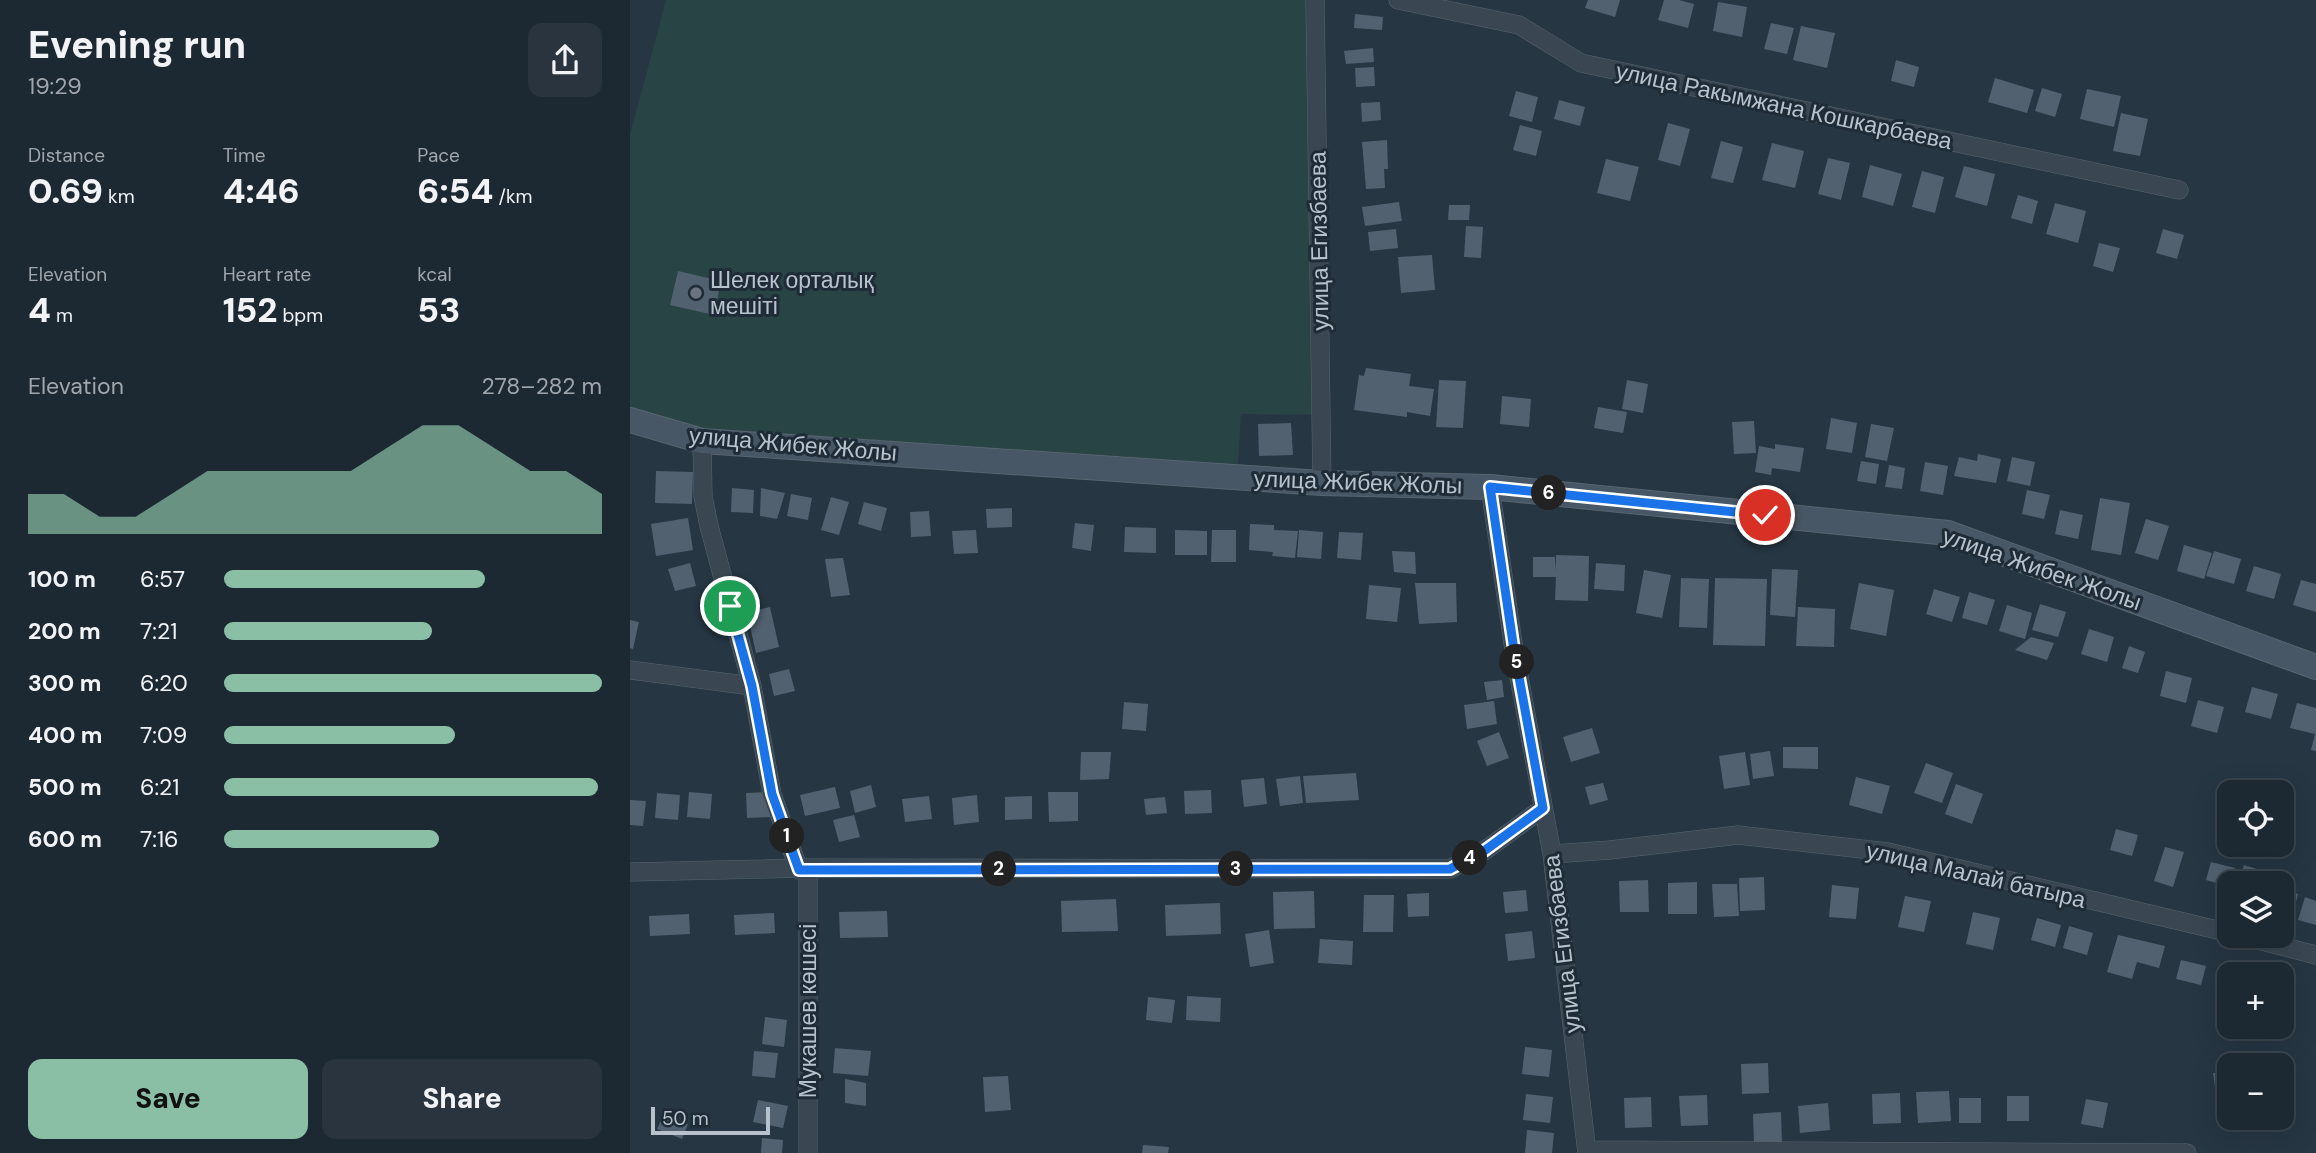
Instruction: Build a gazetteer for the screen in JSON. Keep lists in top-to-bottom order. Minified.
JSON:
{"streets":{"main road":["улица Жибек Жолы"],"street":["улица Ракымжана Кошкарбаева","улица Егизбаева","улица Малай батыра","Мукашев көшесі"]},"crossings":[["улица Егизбаева","улица Жибек Жолы"],["улица Егизбаева","улица Малай батыра"],["улица Жибек Жолы","Мукашев көшесі"]],"places":["Шелек орталық мешіті"],"scale_bar":"50 m","page":{"heading":["Evening run","19:29"],"stats":[["Distance","0.69 km"],["Time","4:46"],["Pace","6:54 /km"],["Elevation","4 m"],["Heart rate","152 bpm"],["kcal","53"]],"chart":["Elevation","278–282 m"],"pins":["6","5","1","4","2","3"],"list":[{"name":"100 m","note":"6:57"},{"name":"200 m","note":"7:21"},{"name":"300 m","note":"6:20"},{"name":"400 m","note":"7:09"},{"name":"500 m","note":"6:21"},{"name":"600 m","note":"7:16"}],"map_buttons":["+","−"],"buttons":["Save","Share"],"scale":"50 m"}}
